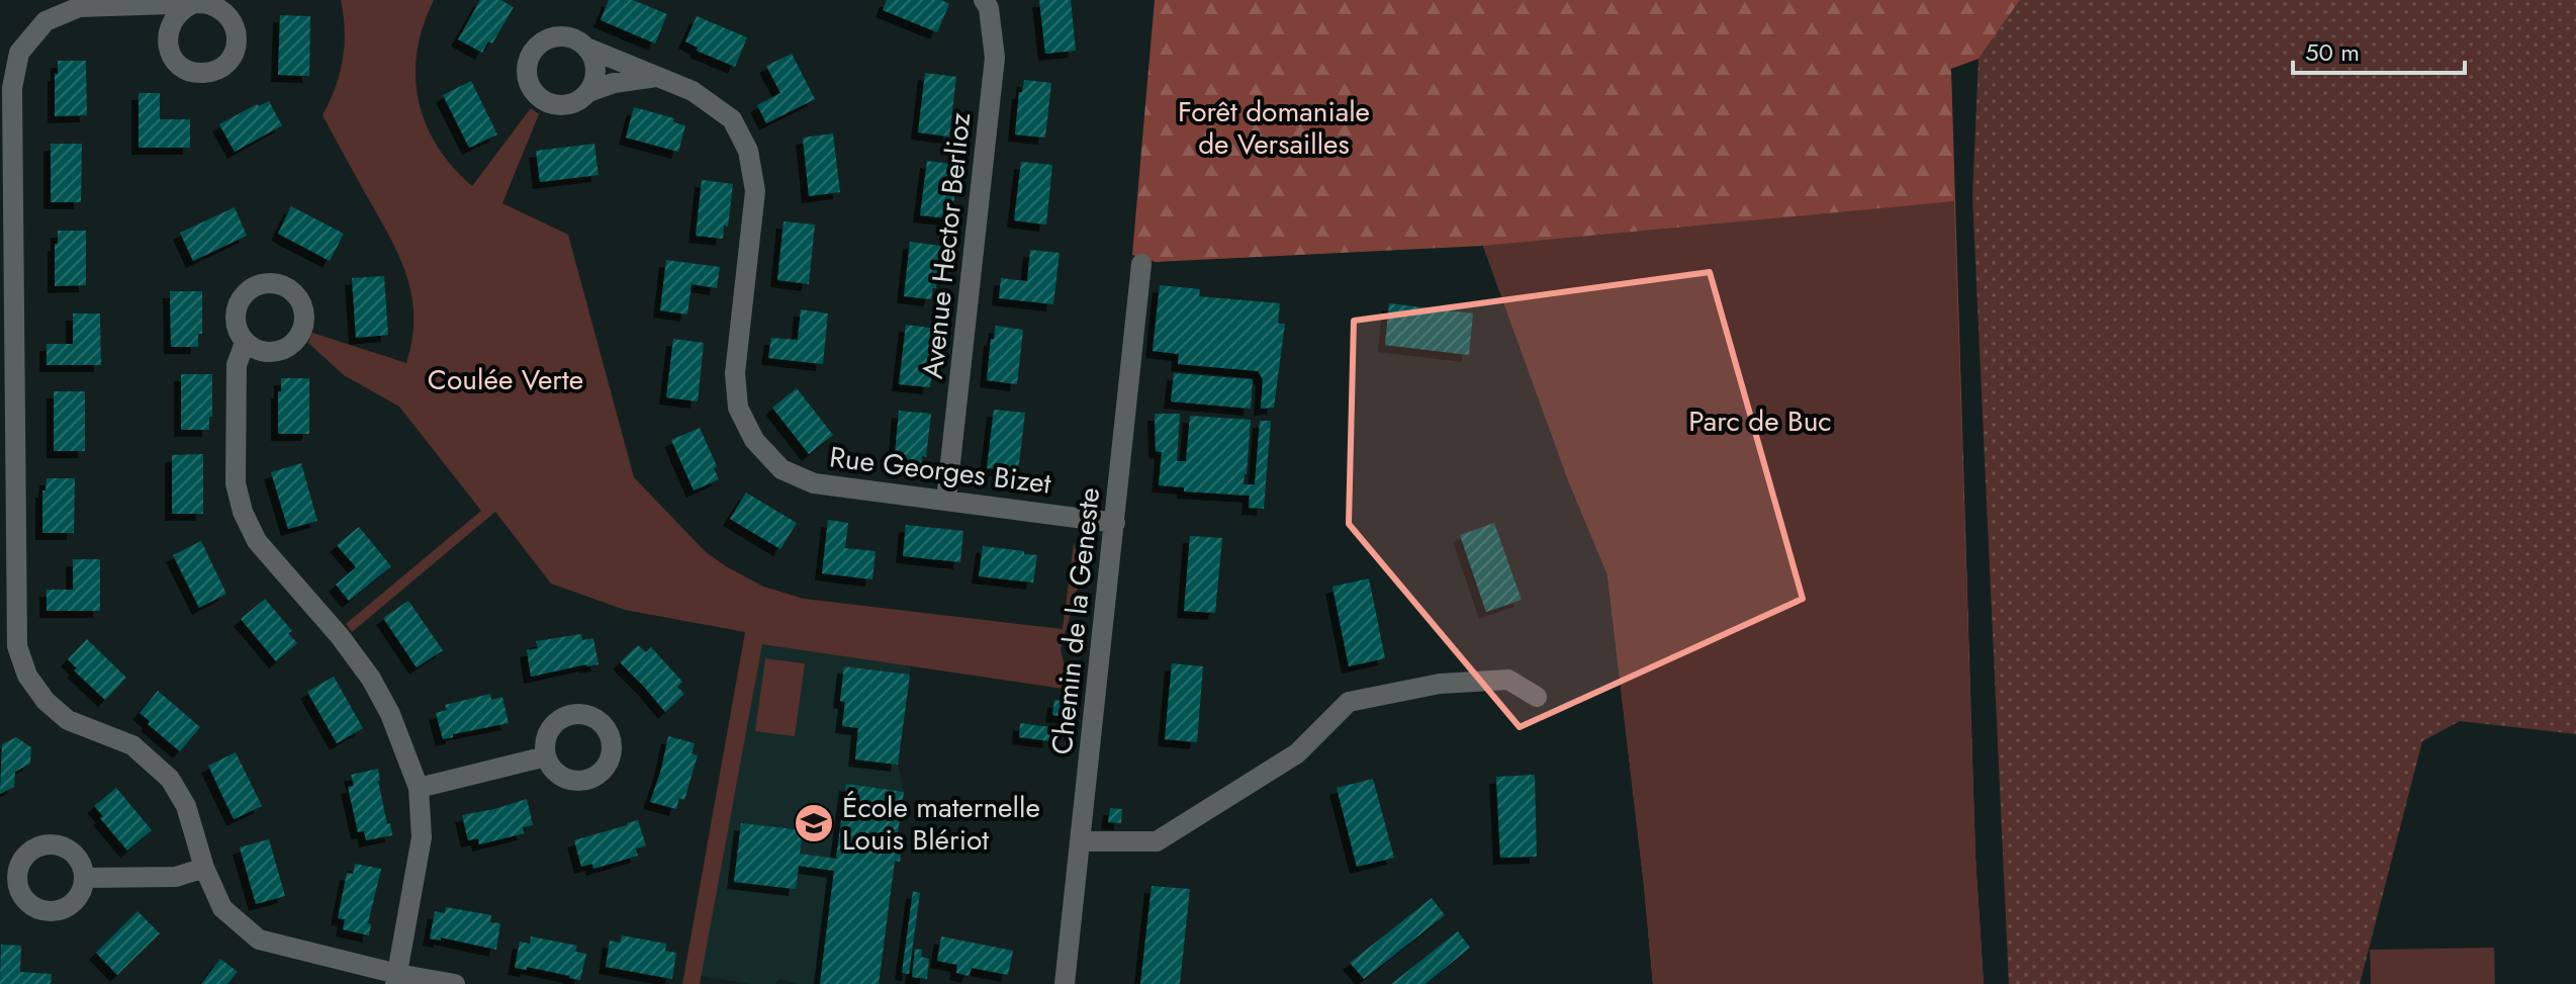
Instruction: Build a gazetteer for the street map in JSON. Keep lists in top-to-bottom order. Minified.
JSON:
{"streets":{"street":["Avenue Hector Berlioz","Rue Georges Bizet","Chemin de la Geneste"]},"crossings":[["Avenue Hector Berlioz","Rue Georges Bizet"],["Rue Georges Bizet","Chemin de la Geneste"]],"parks":["Forêt domaniale de Versailles","Coulée Verte","Parc de Buc"],"places":{"school or university":["École maternelle Louis Blériot"]},"scale_bar":"50 m"}
